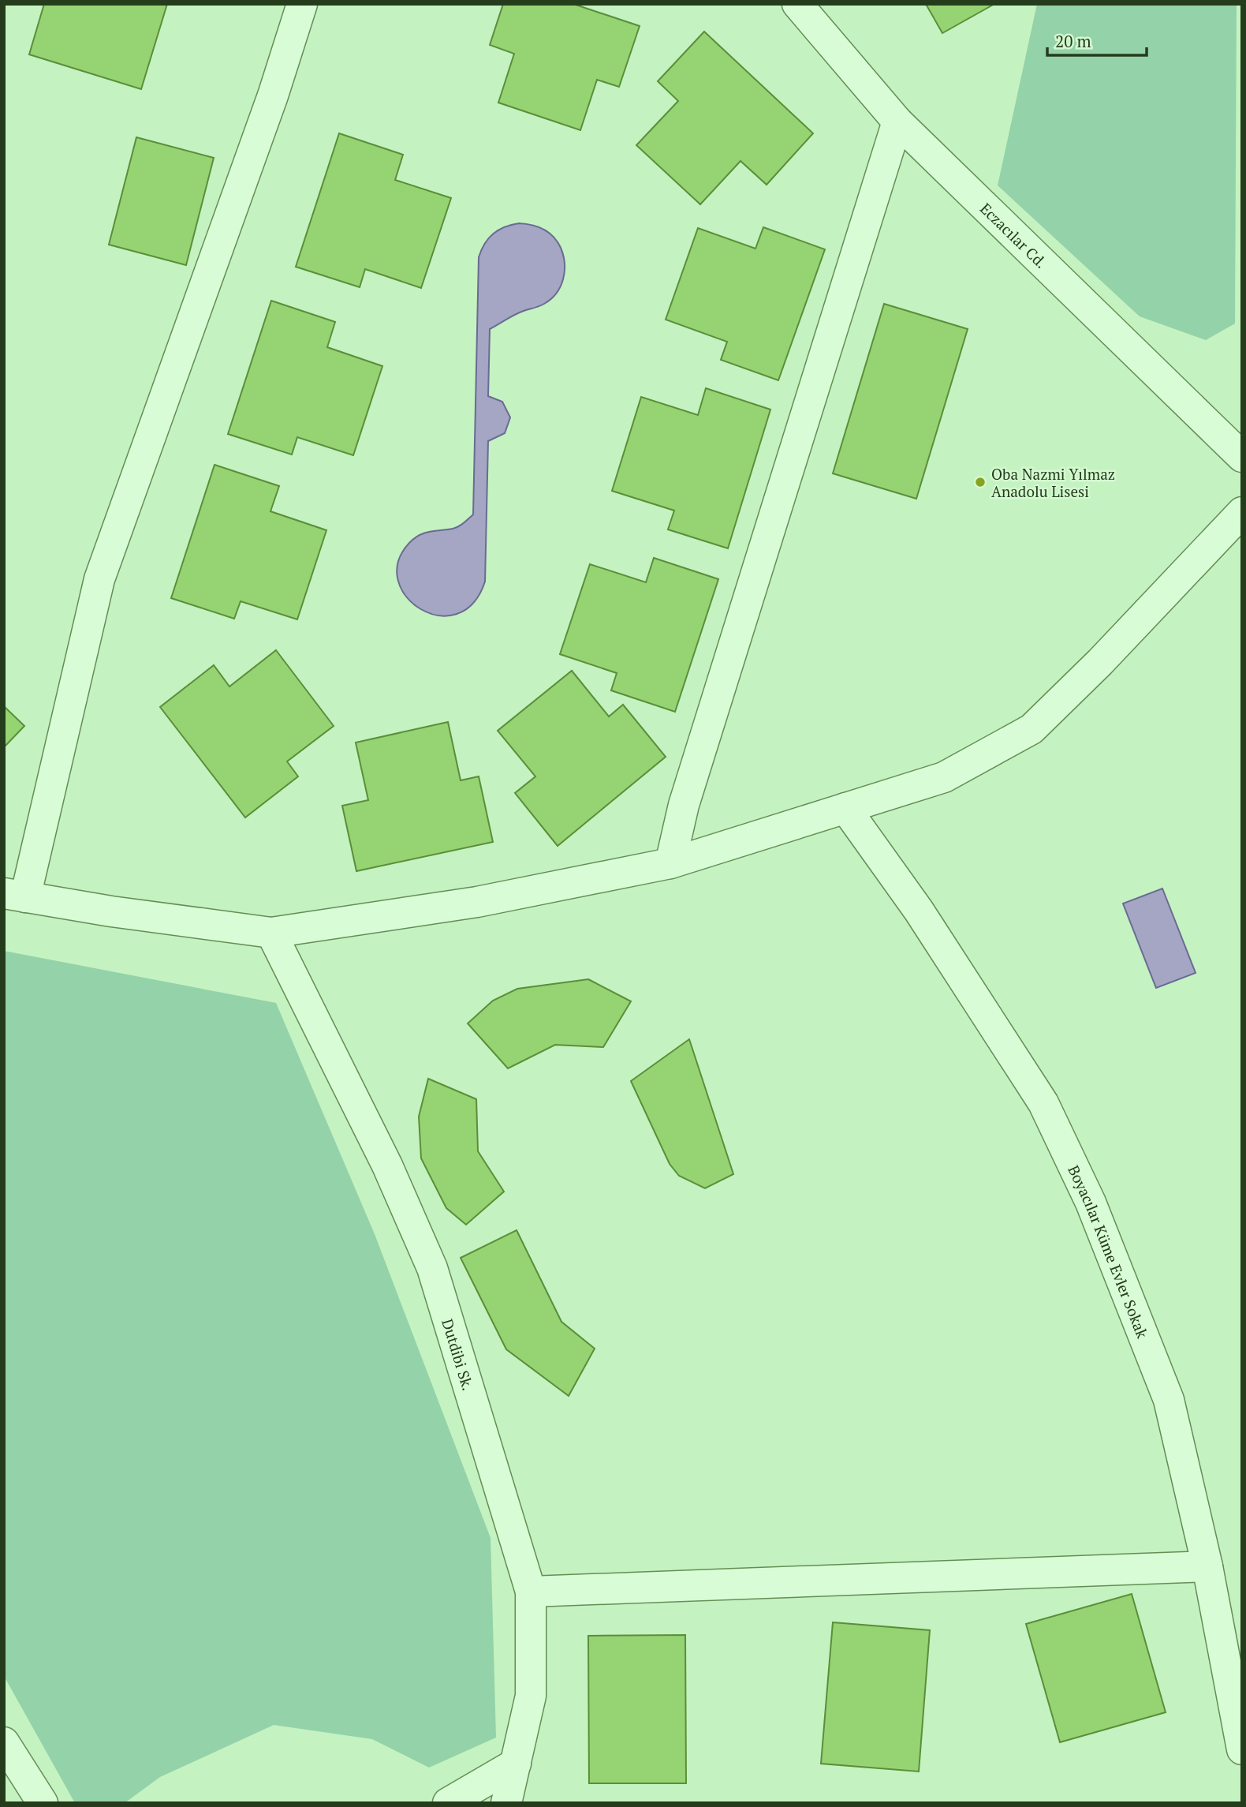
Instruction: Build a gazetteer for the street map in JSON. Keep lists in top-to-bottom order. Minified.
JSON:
{"streets":{"street":["Eczacılar Cd.","Boyacılar Küme Evler Sokak","Dutdibi Sk."]},"places":["Oba Nazmi Yılmaz Anadolu Lisesi"],"scale_bar":"20 m"}
